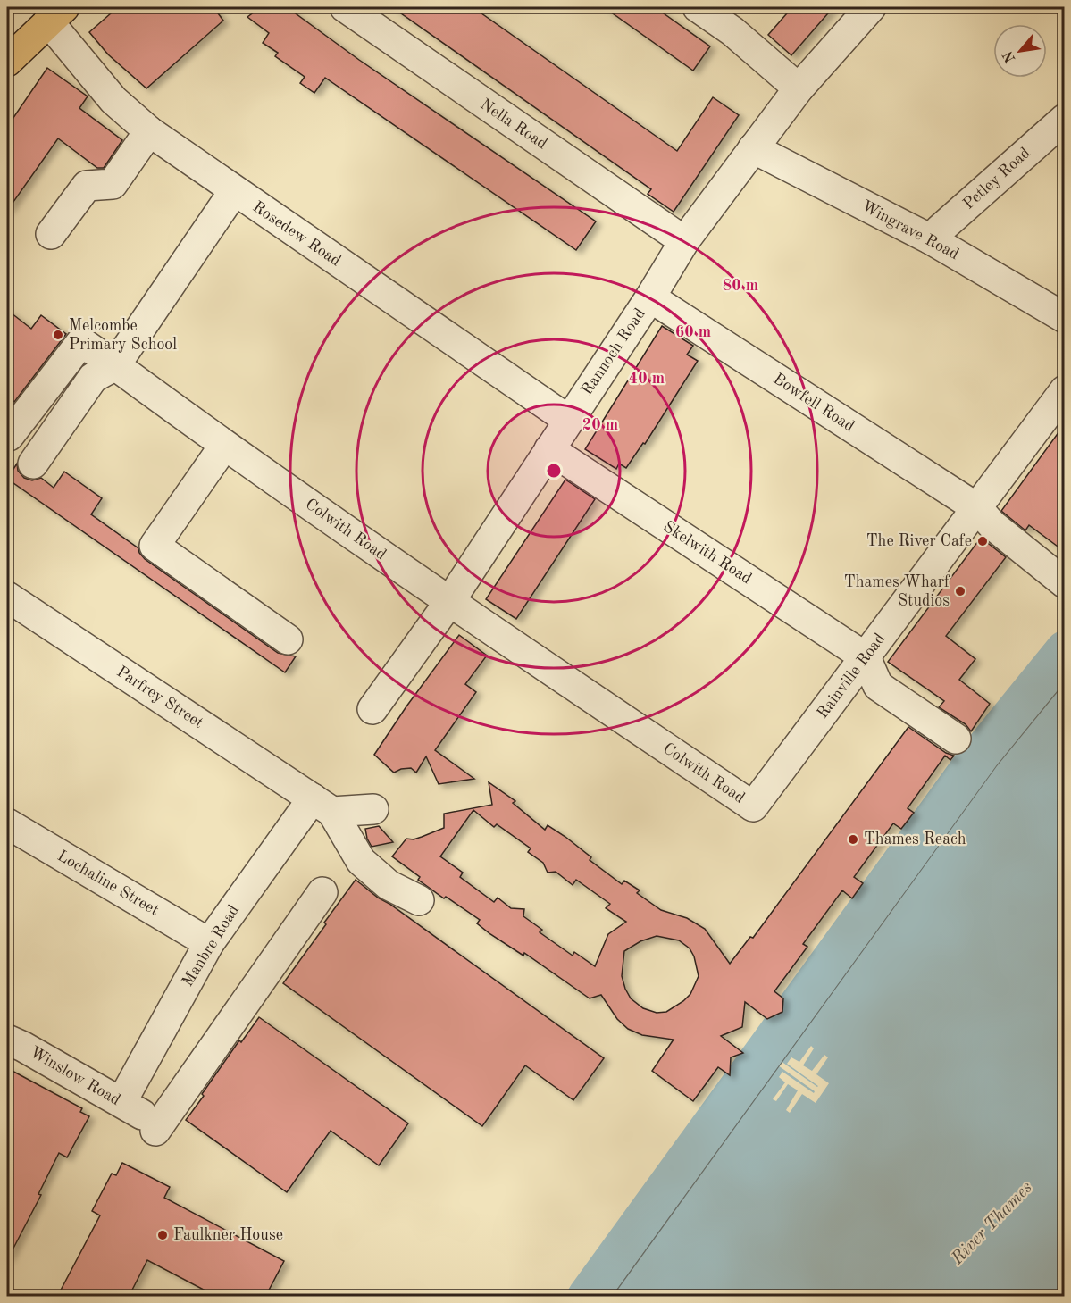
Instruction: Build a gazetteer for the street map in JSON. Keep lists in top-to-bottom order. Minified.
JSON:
{"streets":{"street":["Nella Road","Petley Road","Wingrave Road","Rosedew Road","Rannoch Road","Bowfell Road","Colwith Road","Skelwith Road","Rainville Road","Parfrey Street","Lochaline Street","Manbre Road","Winslow Road"]},"crossings":[["Nella Road","Rannoch Road"],["Petley Road","Wingrave Road"],["Wingrave Road","Rannoch Road"],["Rosedew Road","Rannoch Road"],["Rannoch Road","Bowfell Road"],["Rannoch Road","Colwith Road"],["Rannoch Road","Skelwith Road"],["Bowfell Road","Rainville Road"],["Colwith Road","Rainville Road"],["Skelwith Road","Rainville Road"],["Parfrey Street","Manbre Road"],["Lochaline Street","Manbre Road"],["Manbre Road","Winslow Road"]],"water":["River Thames"],"places":["Melcombe Primary School","The River Cafe","Thames Wharf Studios","Thames Reach","Faulkner House"],"north":"bottom left","rings":["80 m","60 m","40 m","20 m"]}
